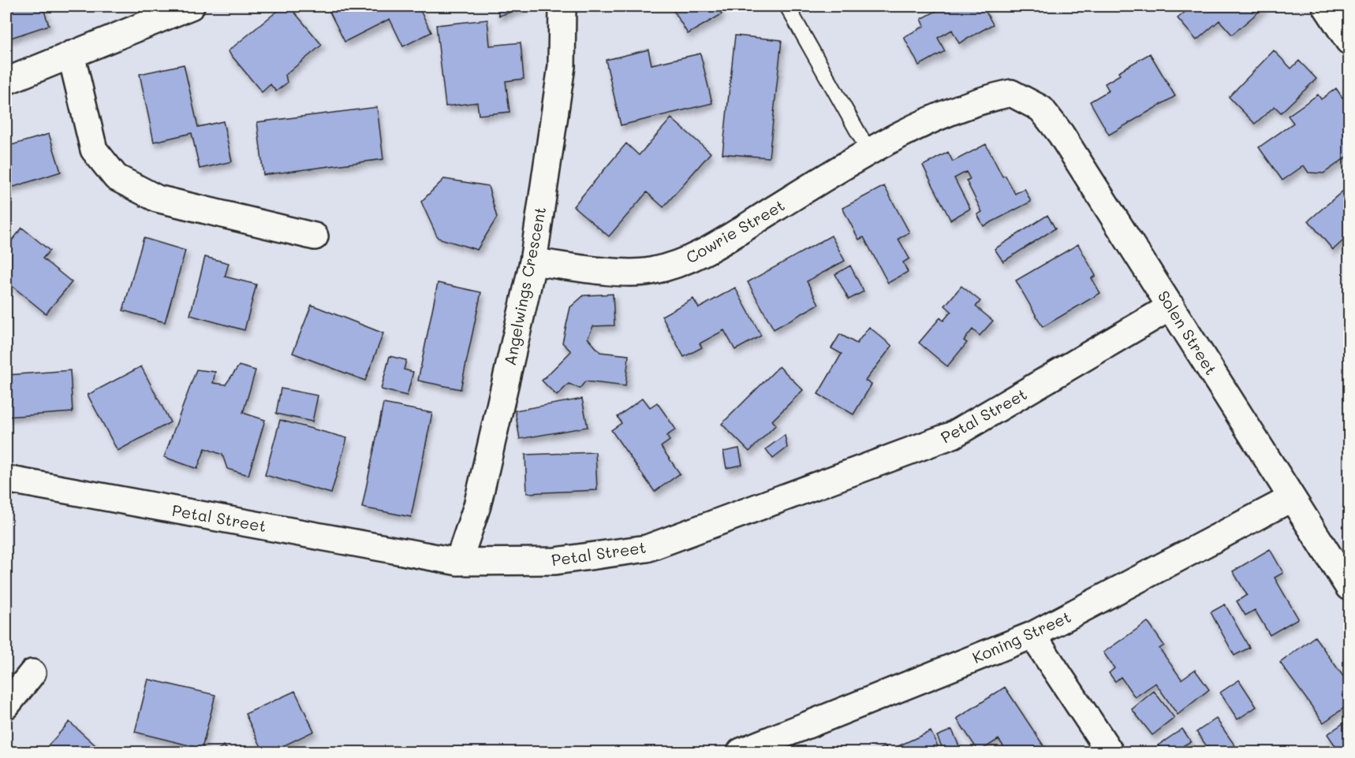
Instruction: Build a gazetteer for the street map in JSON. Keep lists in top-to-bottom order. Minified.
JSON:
{"streets":{"street":["Cowrie Street","Angelwings Crescent","Solen Street","Petal Street","Koning Street"]},"crossings":[["Cowrie Street","Angelwings Crescent"],["Cowrie Street","Solen Street"],["Angelwings Crescent","Petal Street"],["Solen Street","Petal Street"],["Solen Street","Koning Street"]]}
